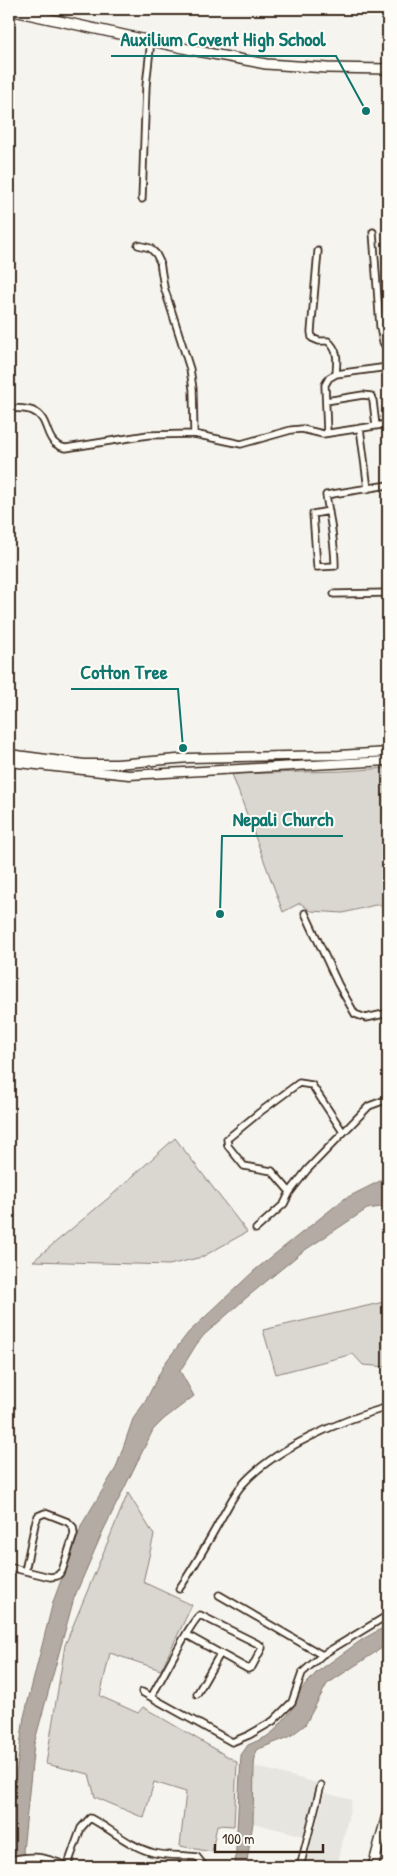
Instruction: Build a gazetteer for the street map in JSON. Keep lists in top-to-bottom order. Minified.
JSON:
{"places":["Auxilium Covent High School","Cotton Tree","Nepali Church"],"scale_bar":"100 m"}
